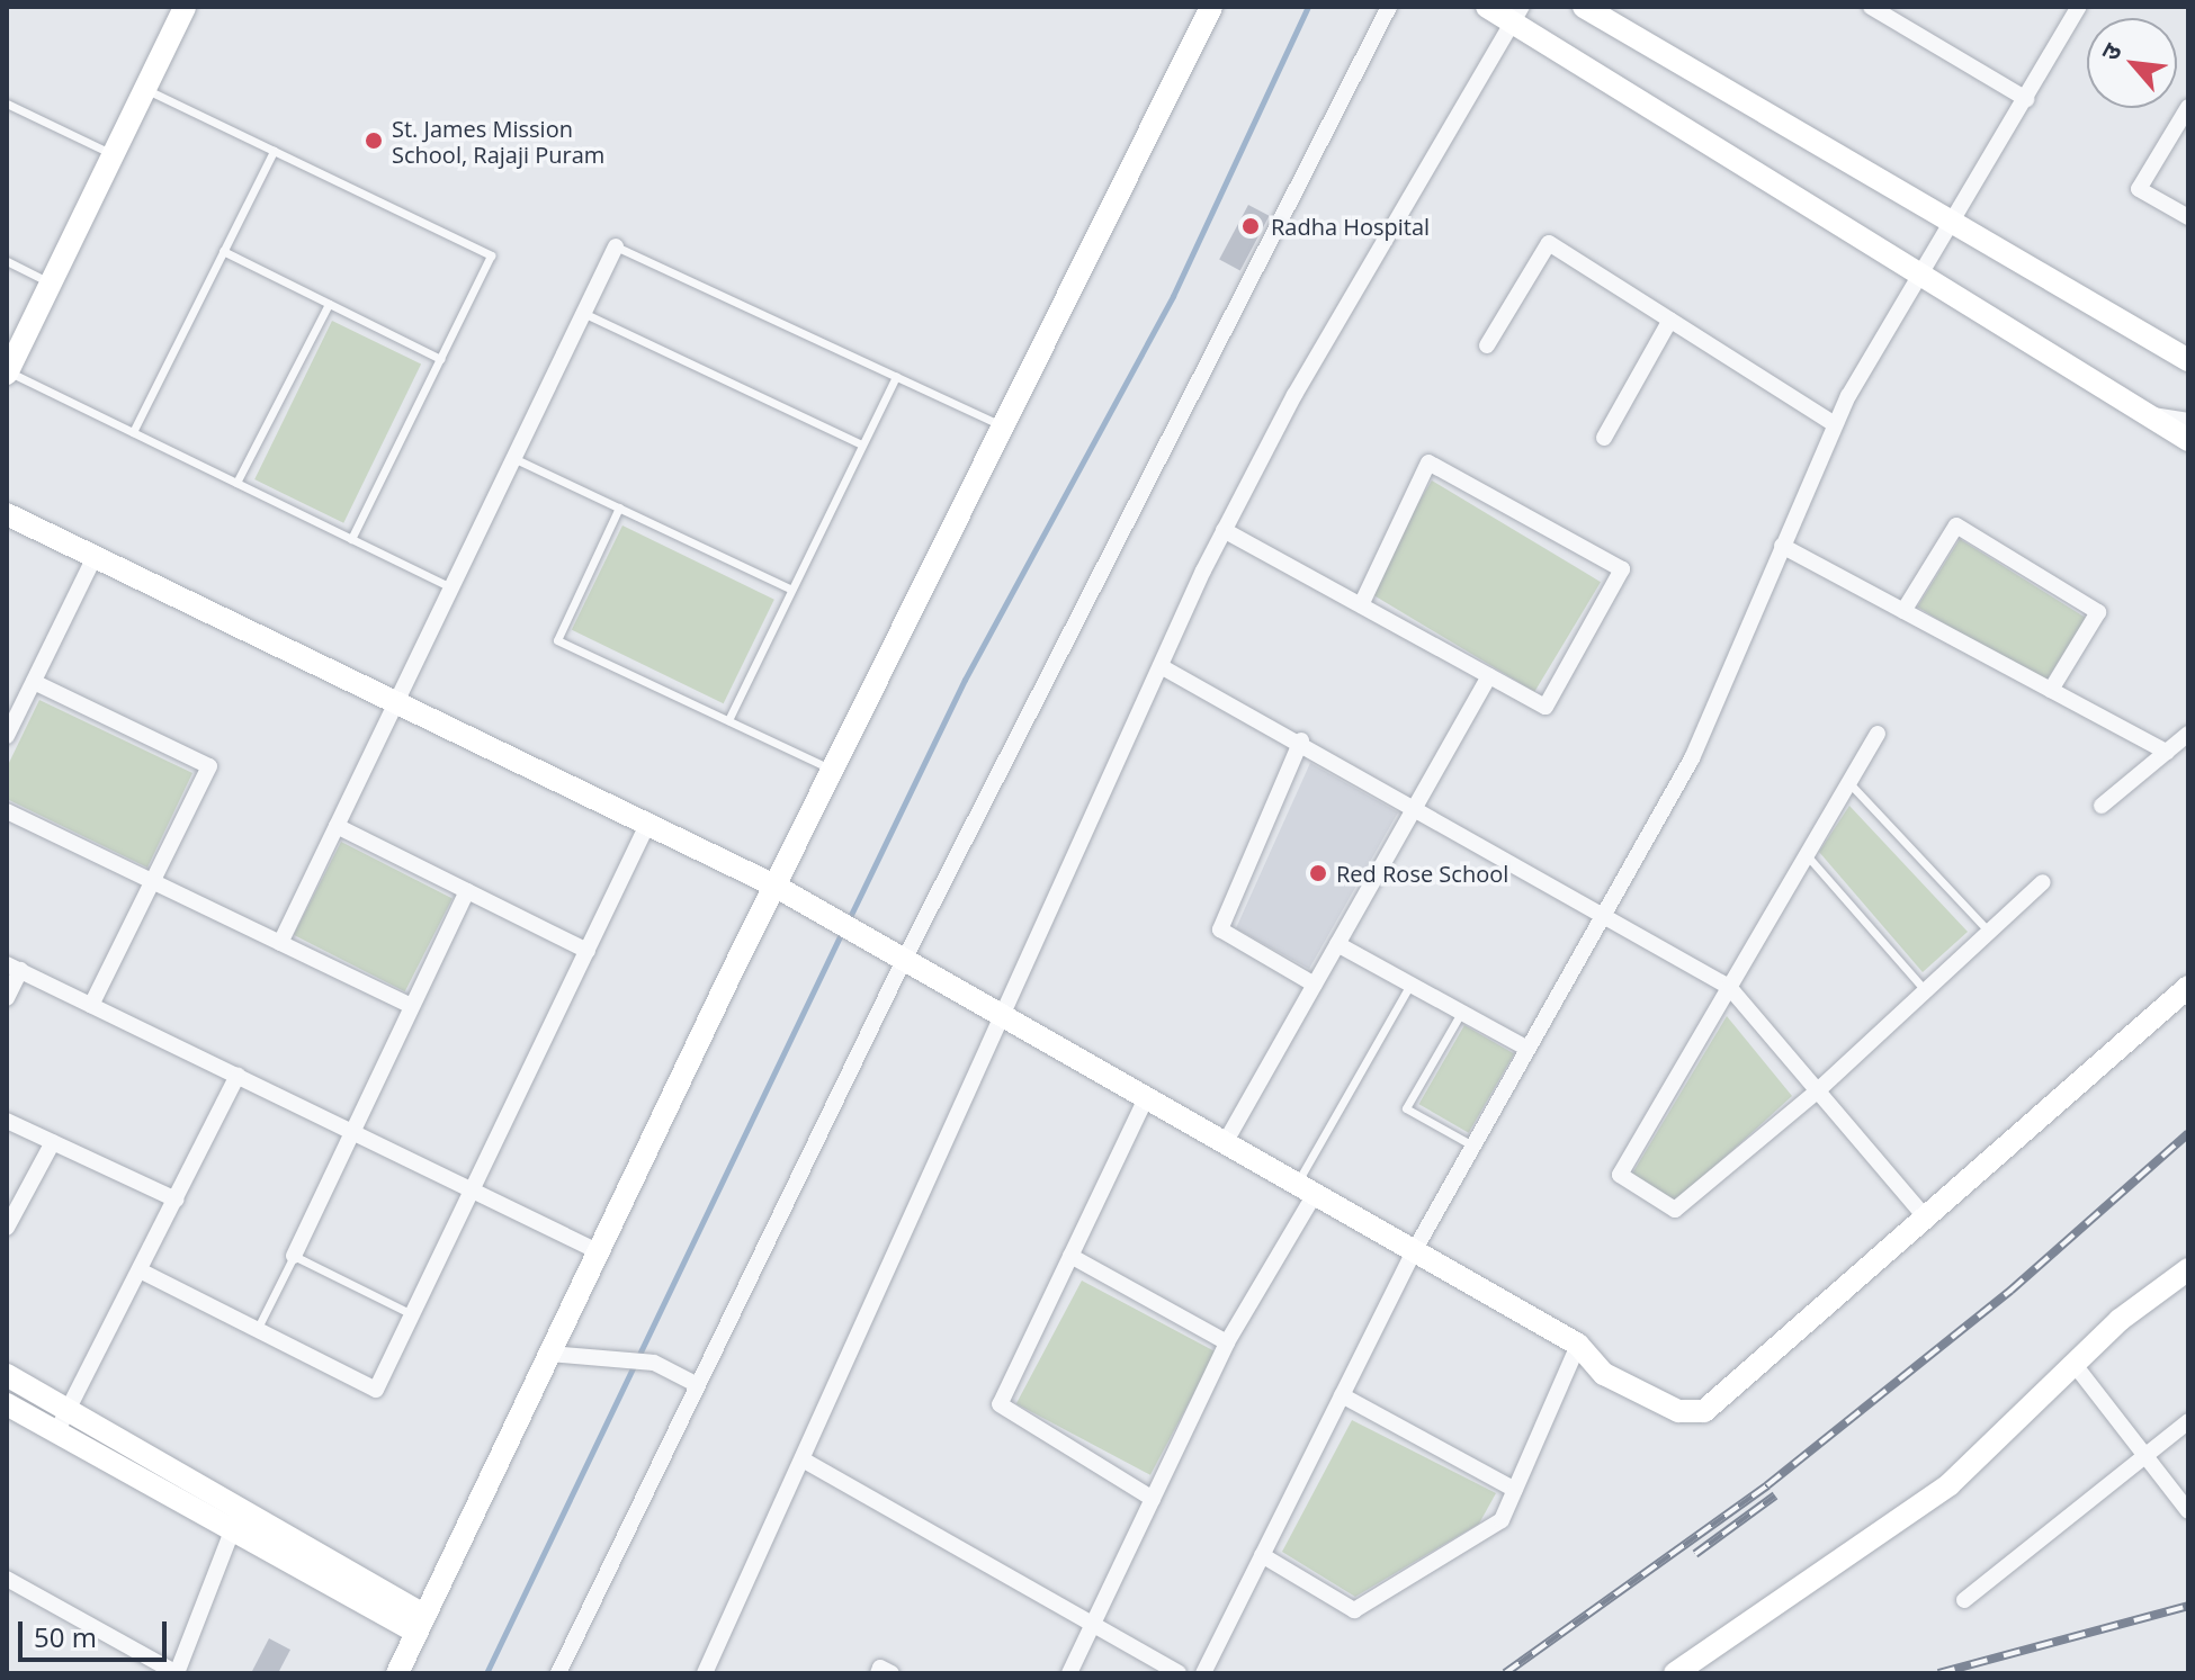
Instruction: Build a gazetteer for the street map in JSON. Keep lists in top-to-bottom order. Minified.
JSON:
{"places":["St. James Mission School, Rajaji Puram","Radha Hospital","Red Rose School"],"scale_bar":"50 m","north":"top left"}
